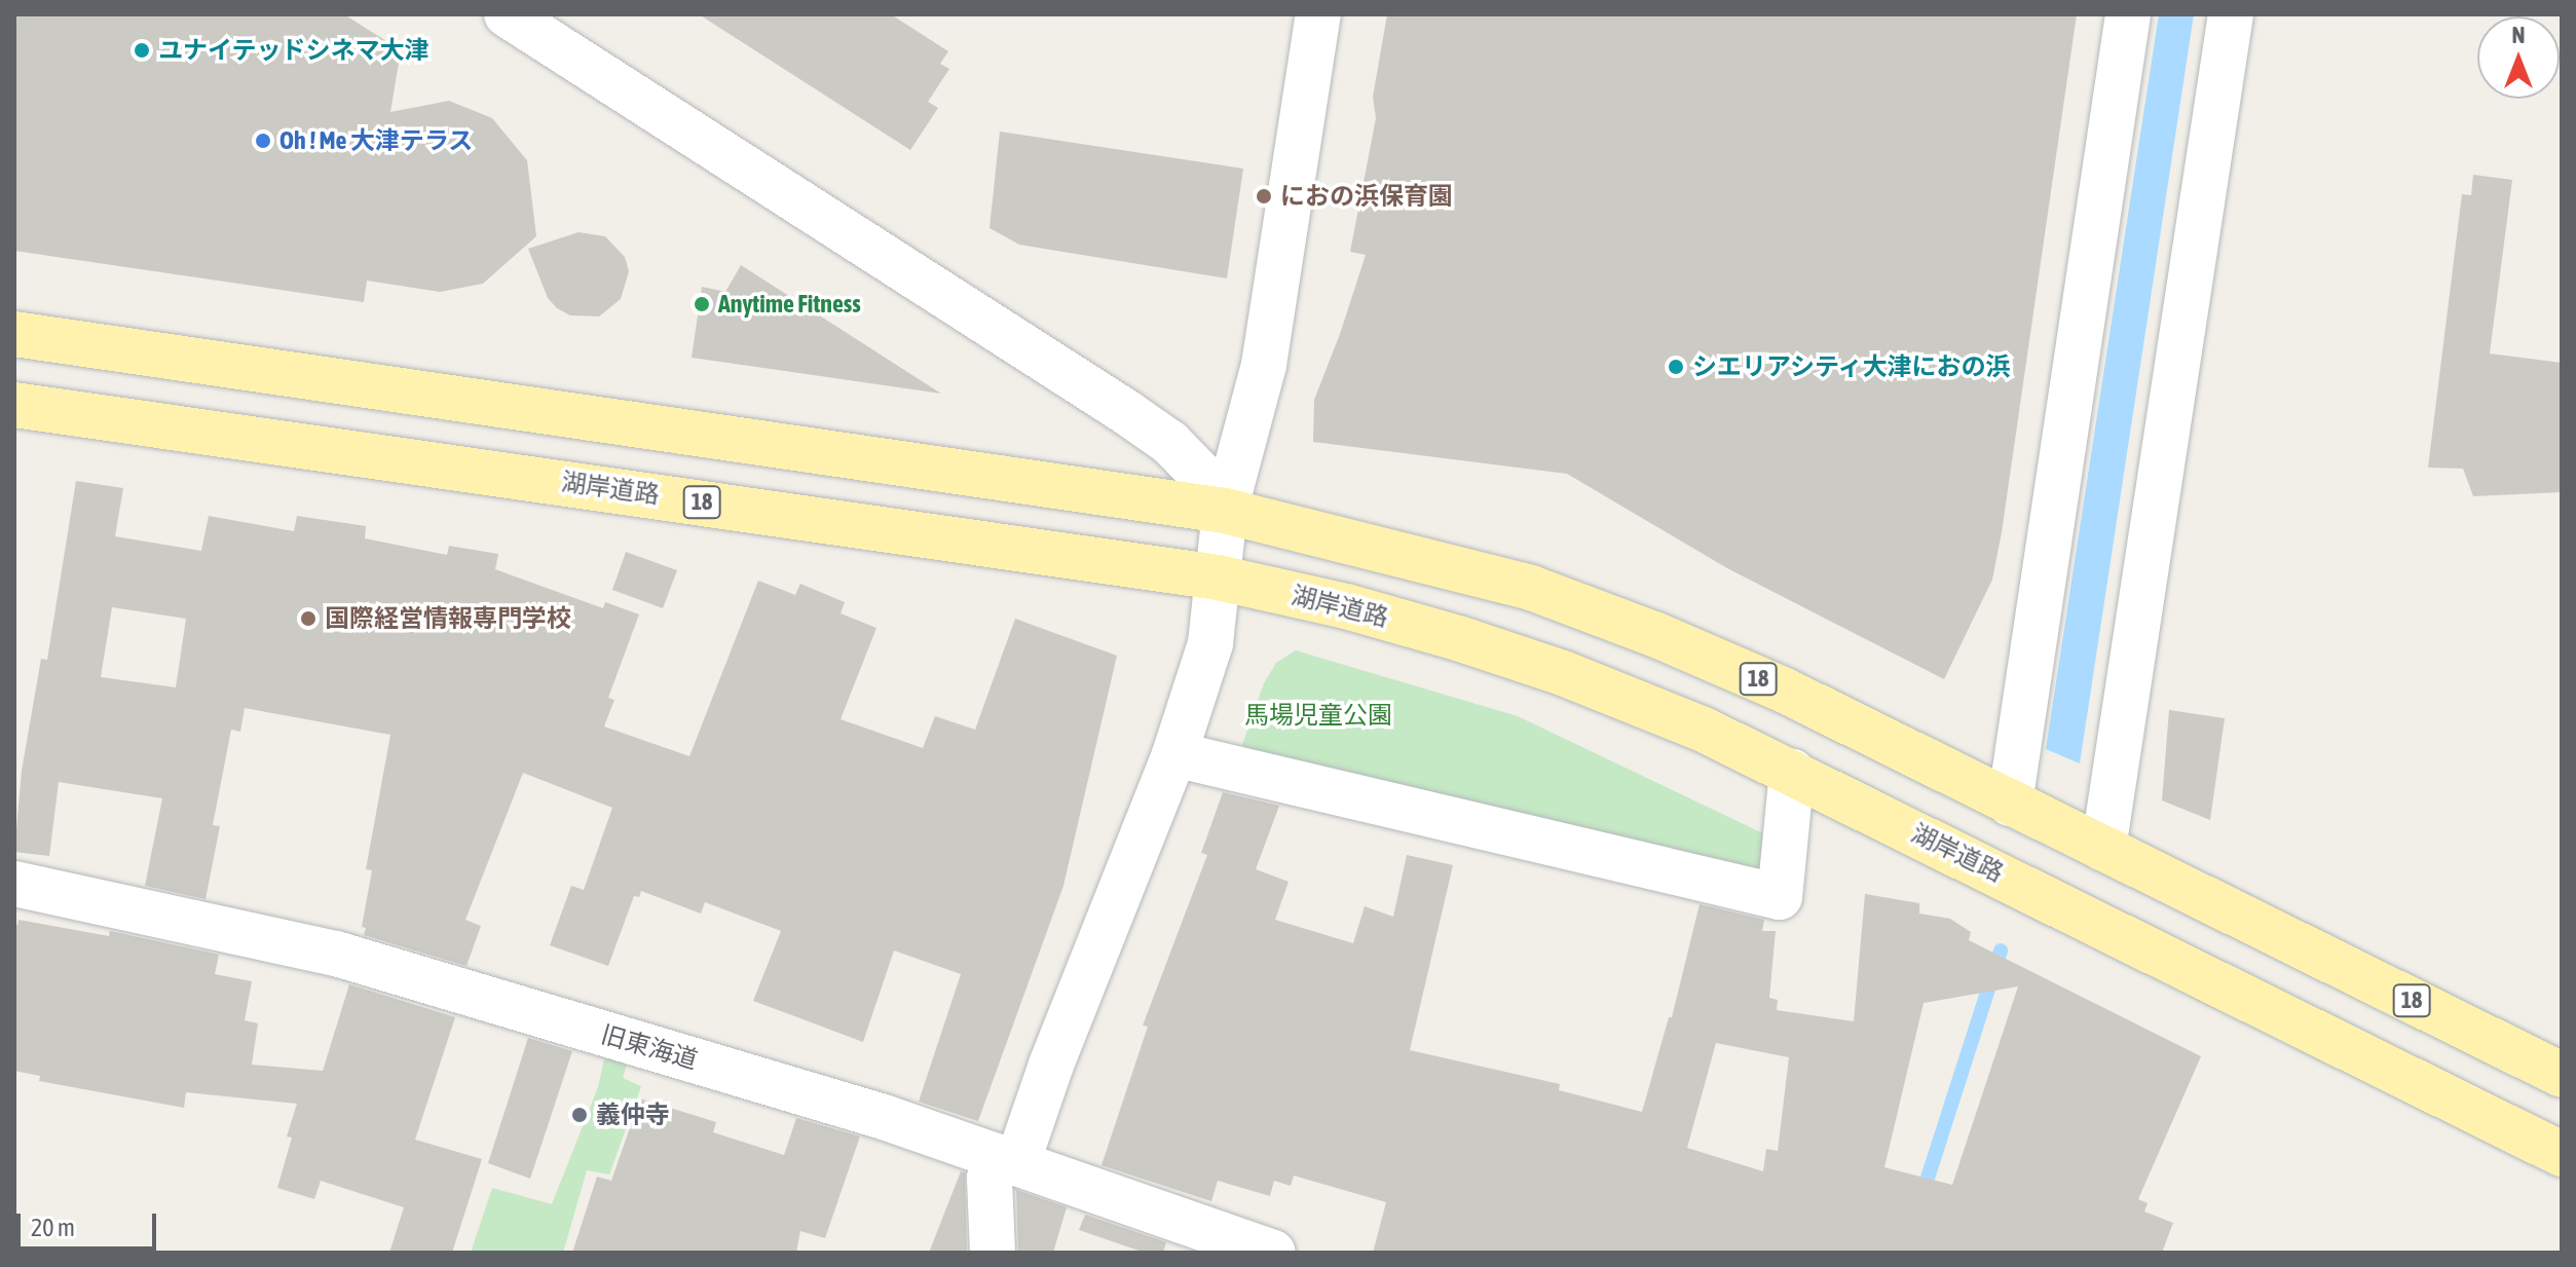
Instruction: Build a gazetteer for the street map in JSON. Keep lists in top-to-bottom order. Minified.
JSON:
{"streets":{"main road":["湖岸道路","18"],"street":["旧東海道"]},"parks":["馬場児童公園"],"places":["ユナイテッドシネマ大津","Oh ! Me 大津テラス","におの浜保育園","Anytime Fitness","シエリアシティ大津におの浜","国際経営情報専門学校","義仲寺"],"scale_bar":"20 m","north":"top"}
